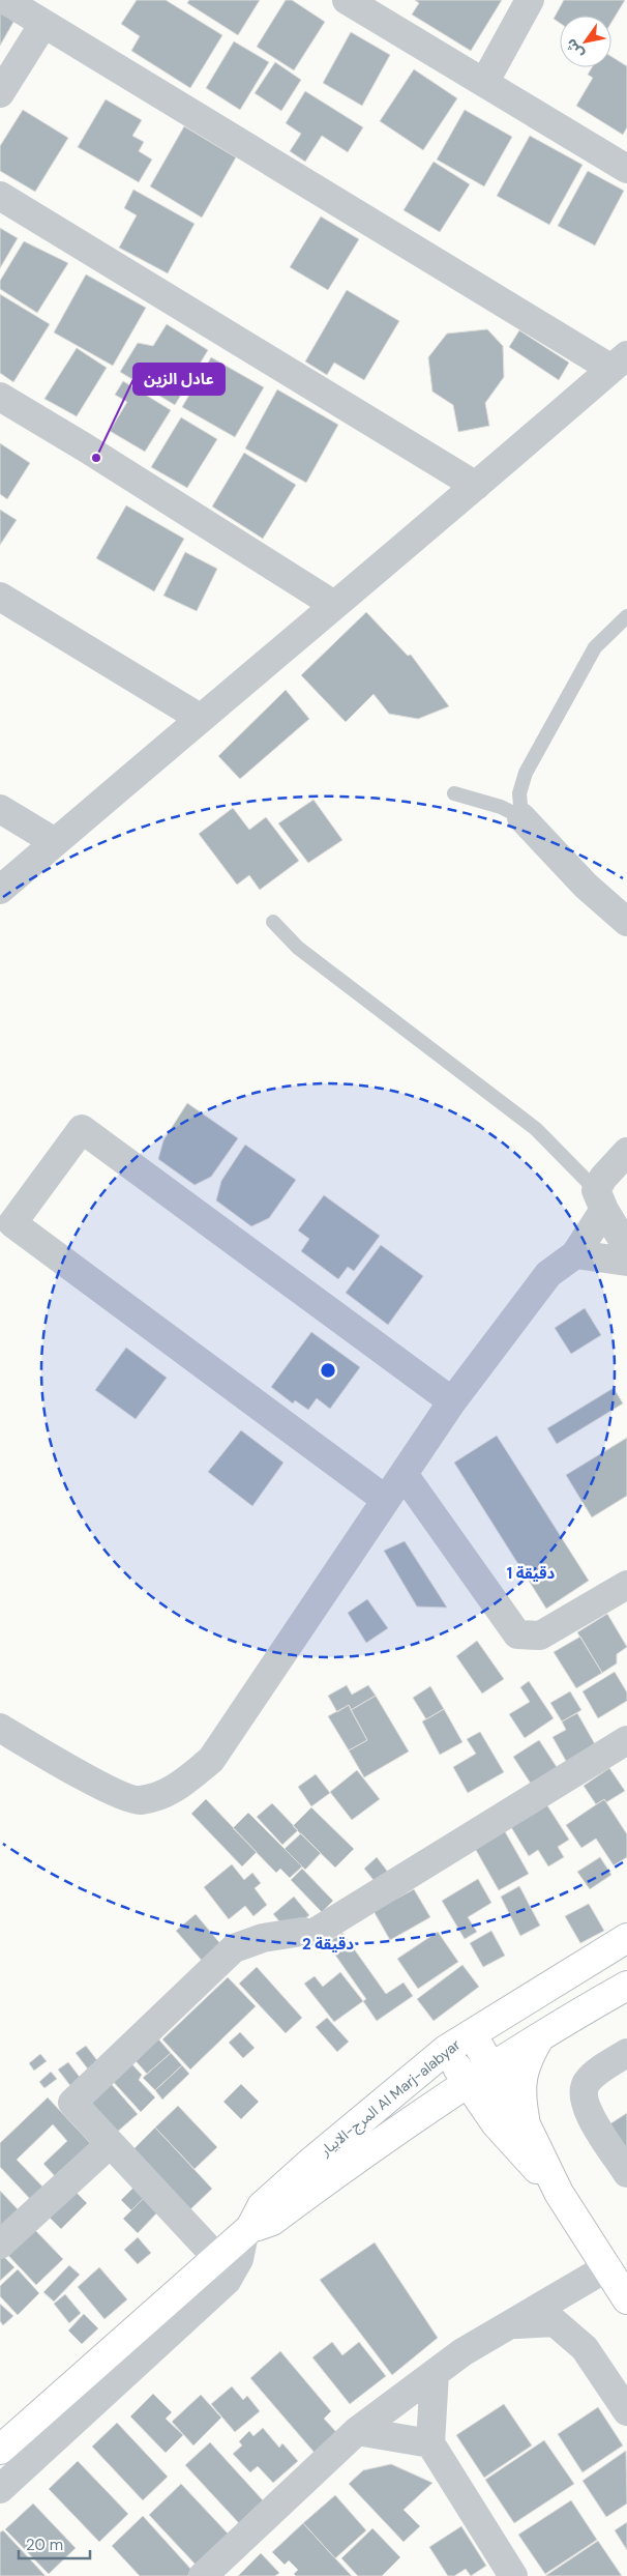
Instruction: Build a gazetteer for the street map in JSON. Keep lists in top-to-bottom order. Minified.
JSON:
{"streets":{"main road":["المرج-الابيار Al Marj-alabyar"]},"places":["عادل الزين"],"scale_bar":"20 m","north":"bottom left","rings":["1 دقيقة","2 دقيقة"]}
